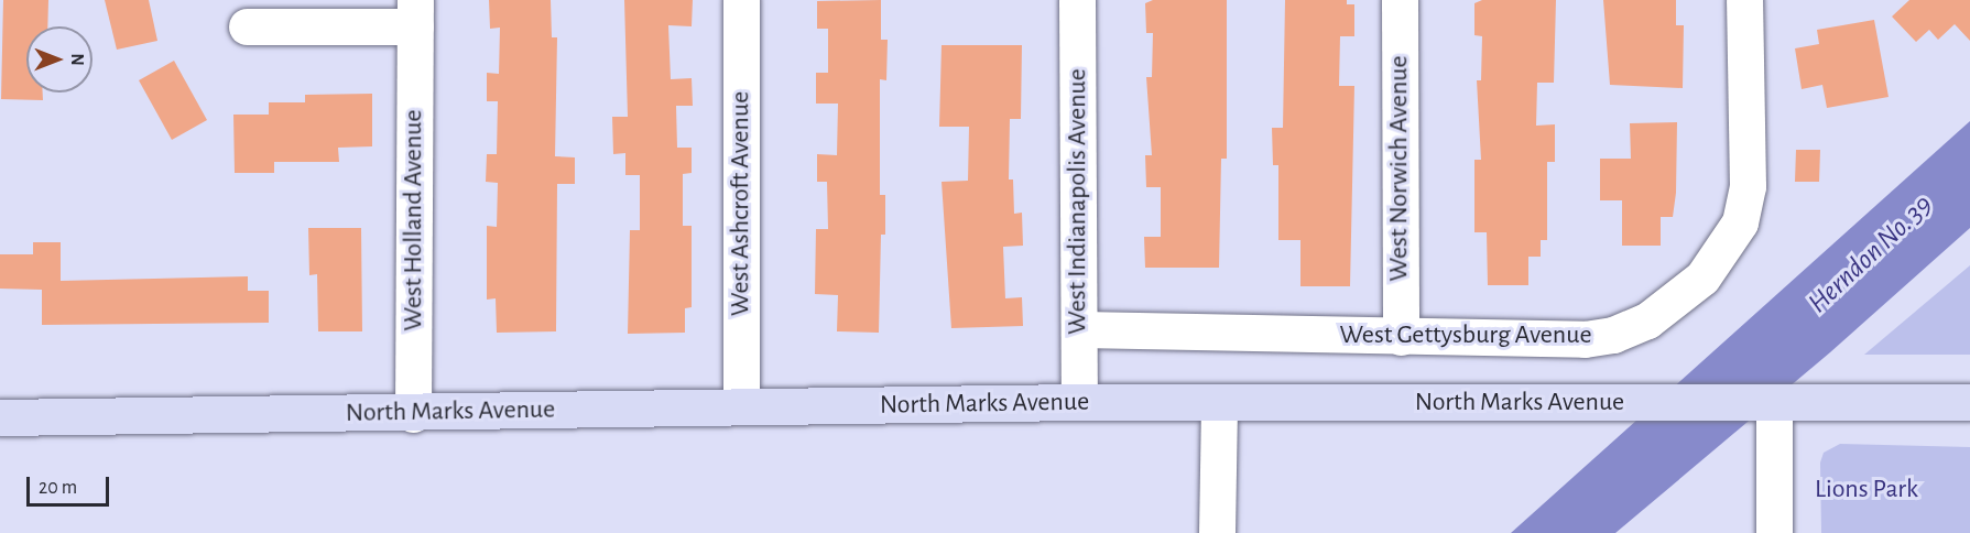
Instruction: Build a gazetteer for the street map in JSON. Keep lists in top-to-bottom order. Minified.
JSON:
{"streets":{"main road":["North Marks Avenue"],"street":["West Norwich Avenue","West Indianapolis Avenue","West Ashcroft Avenue","West Holland Avenue","West Gettysburg Avenue"]},"crossings":[["West Norwich Avenue","West Gettysburg Avenue"],["West Indianapolis Avenue","West Gettysburg Avenue"],["West Indianapolis Avenue","North Marks Avenue"],["West Ashcroft Avenue","North Marks Avenue"],["West Holland Avenue","North Marks Avenue"]],"water":["Herndon No. 39"],"parks":["Lions Park"],"scale_bar":"20 m","north":"right"}
